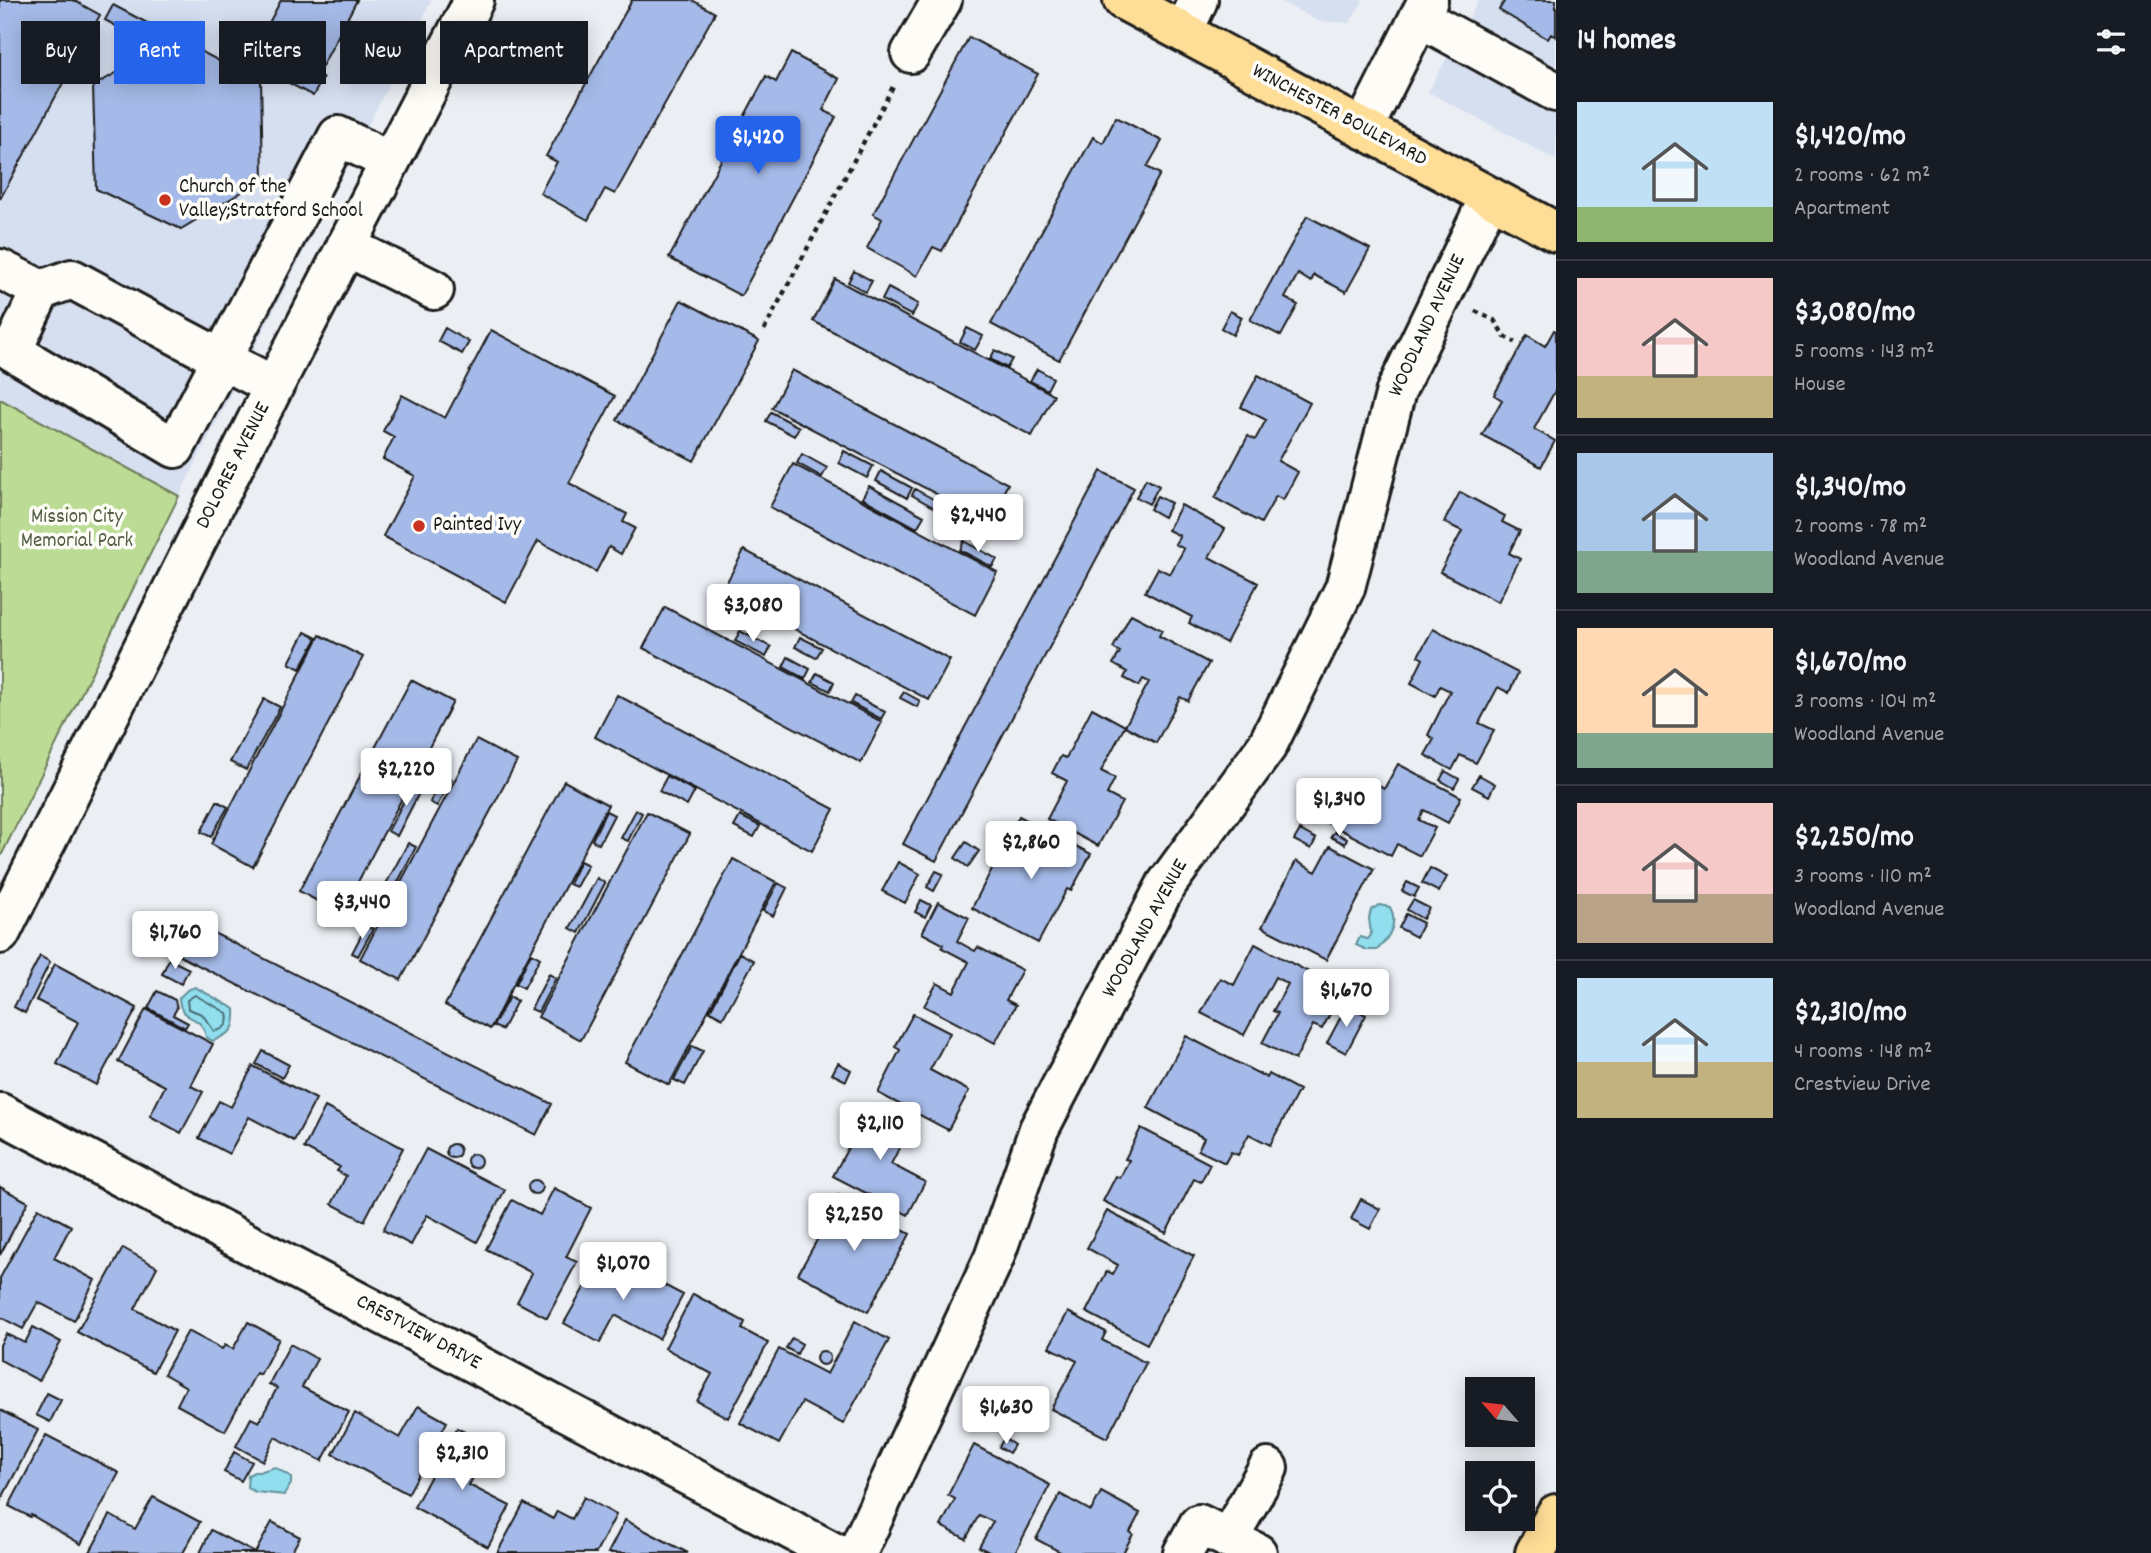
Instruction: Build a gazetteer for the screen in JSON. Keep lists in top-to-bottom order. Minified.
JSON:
{"streets":{"main road":["WINCHESTER BOULEVARD"],"street":["WOODLAND AVENUE","DOLORES AVENUE","CRESTVIEW DRIVE"]},"crossings":[["WINCHESTER BOULEVARD","WOODLAND AVENUE"]],"parks":["Mission City Memorial Park"],"places":["Church of the Valley;Stratford School","Painted Ivy"],"north":"top left","page":{"heading":"14 homes","chip":["Buy","Rent","Filters","New","Apartment"],"list":[{"name":"$1,420/mo","note":"2 rooms · 62 m² · Apartment"},{"name":"$3,080/mo","note":"5 rooms · 143 m² · House"},{"name":"$1,340/mo","note":"2 rooms · 78 m² · Woodland Avenue"},{"name":"$1,670/mo","note":"3 rooms · 104 m² · Woodland Avenue"},{"name":"$2,250/mo","note":"3 rooms · 110 m² · Woodland Avenue"},{"name":"$2,310/mo","note":"4 rooms · 148 m² · Crestview Drive"}],"price":["$1,420","$2,440","$3,080","$2,220","$1,340","$2,860","$3,440","$1,760","$1,670","$2,110","$2,250","$1,070","$1,630","$2,310"]}}
